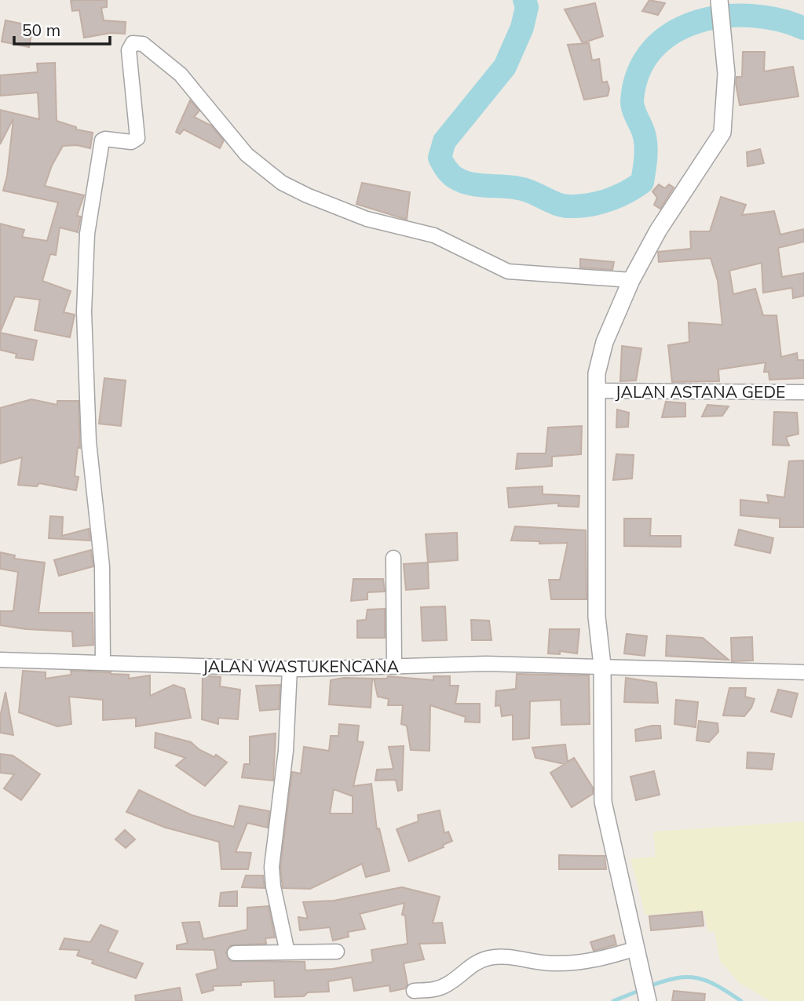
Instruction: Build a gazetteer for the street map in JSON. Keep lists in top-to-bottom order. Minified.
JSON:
{"streets":{"street":["JALAN ASTANA GEDE","JALAN WASTUKENCANA"]},"scale_bar":"50 m"}
